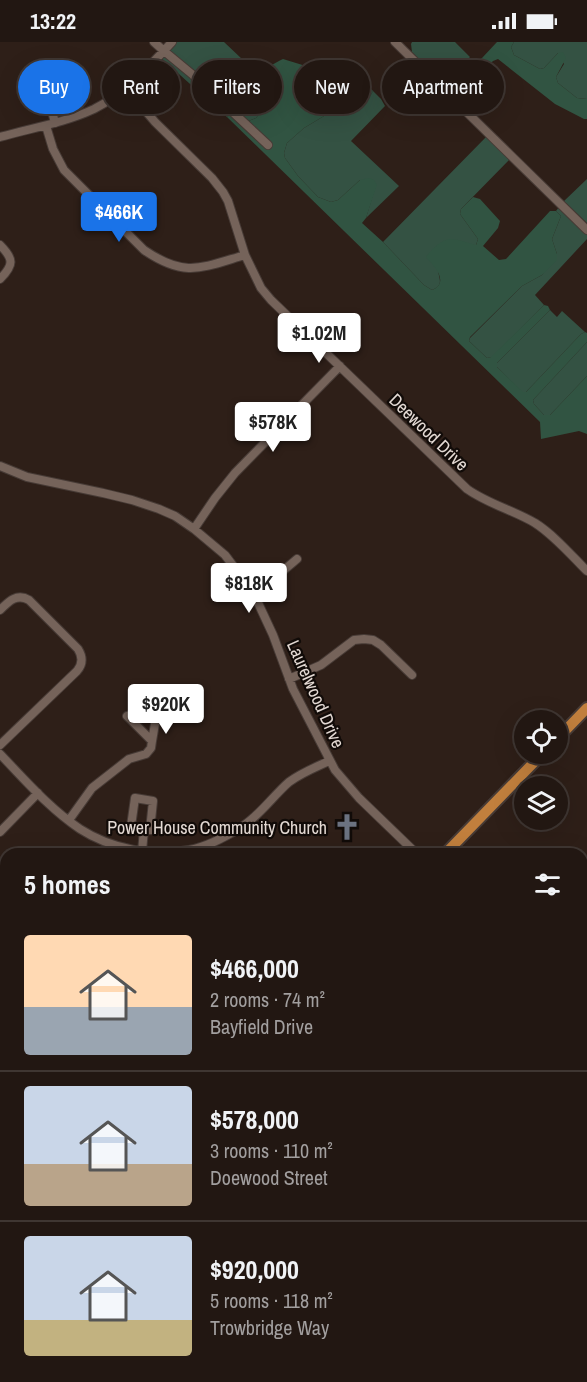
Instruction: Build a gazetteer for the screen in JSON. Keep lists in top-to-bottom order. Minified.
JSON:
{"streets":{"street":["Deewood Drive","Laurelwood Drive"]},"places":{"church":["Power House Community Church"]},"page":{"status":"13:22","chip":["Buy","Rent","Filters","New","Apartment"],"price":["$466K","$1.02M","$578K","$818K","$920K"],"heading":"5 homes","list":[{"name":"$466,000","note":"2 rooms · 74 m² · Bayfield Drive"},{"name":"$578,000","note":"3 rooms · 110 m² · Doewood Street"},{"name":"$920,000","note":"5 rooms · 118 m² · Trowbridge Way"}]}}
